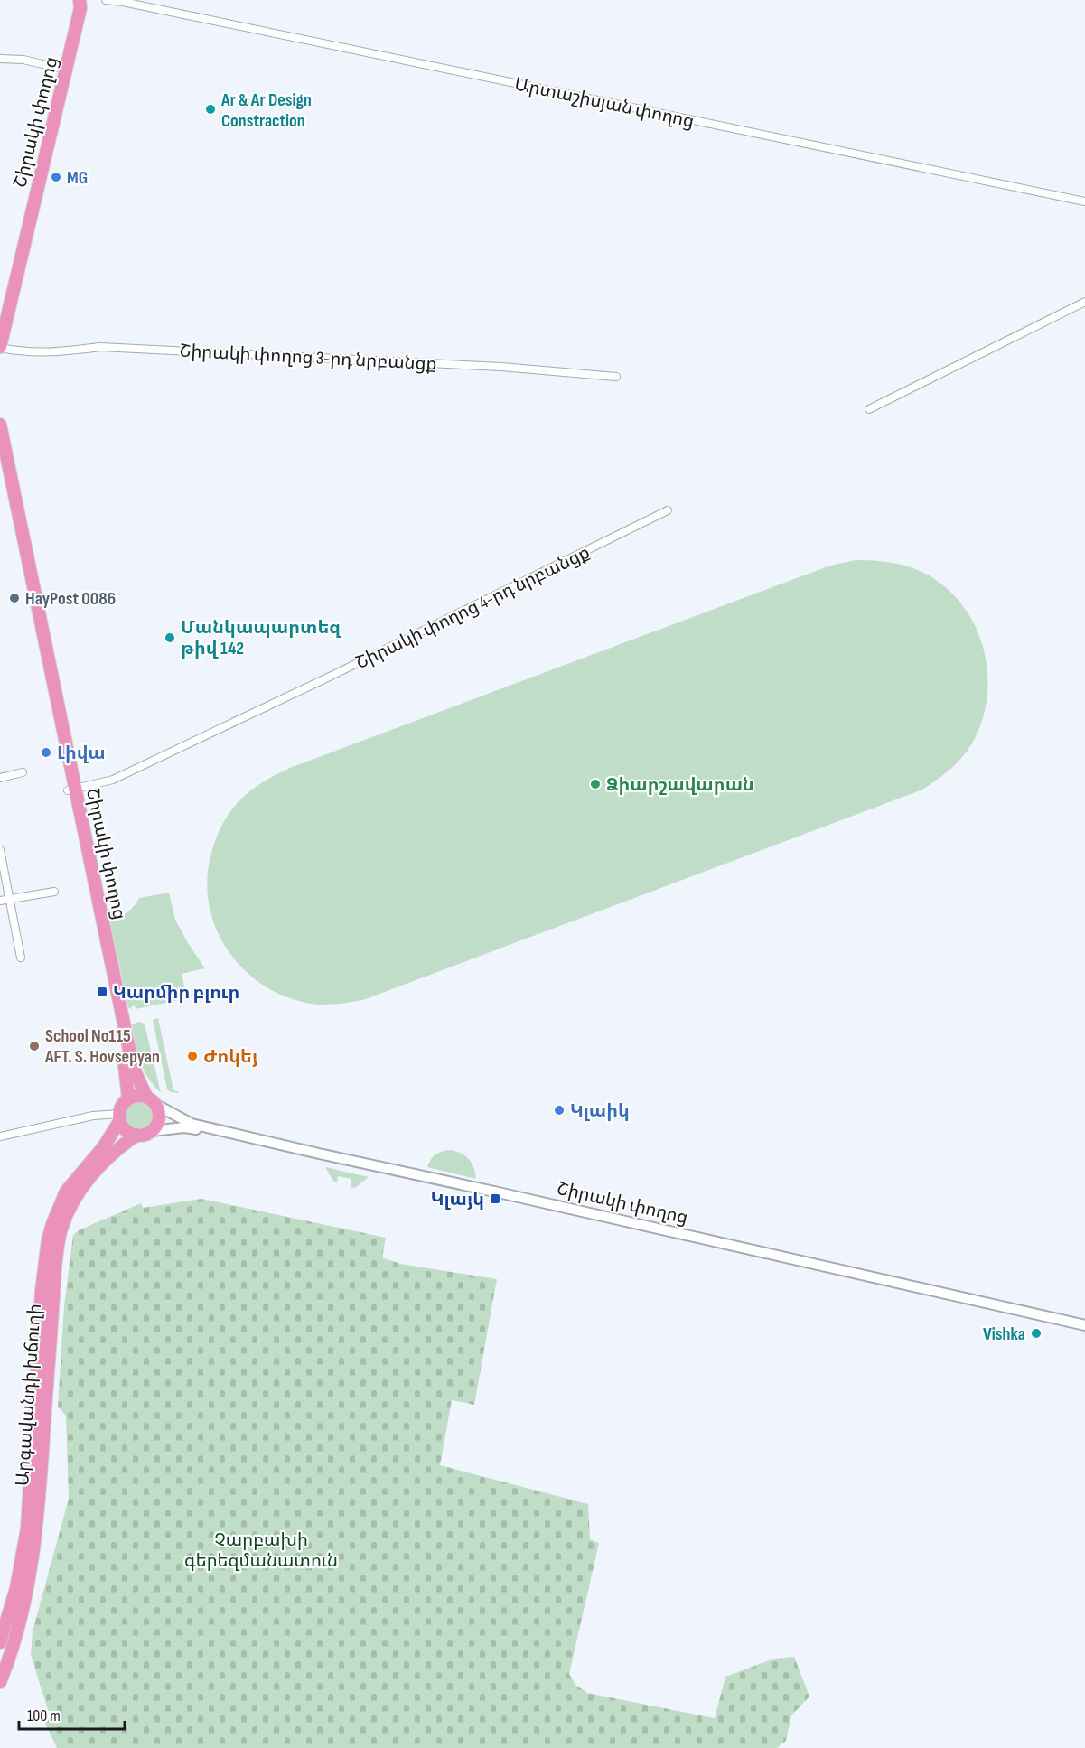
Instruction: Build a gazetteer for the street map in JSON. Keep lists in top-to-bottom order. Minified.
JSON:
{"streets":{"highway":["Շիրակի փողոց","Արգավանդի խճուղի"],"street":["Արտաշիսյան փողոց","Շիրակի փողոց 3-րդ նրբանցք","Շիրակի փողոց 4-րդ նրբանցք"]},"crossings":[["Շիրակի փողոց","Շիրակի փողոց 3-րդ նրբանցք"],["Շիրակի փողոց","Շիրակի փողոց 4-րդ նրբանցք"],["Շիրակի փողոց","Արգավանդի խճուղի"]],"parks":["Չարբախի գերեզմանատուն"],"places":{"other":["Ar & Ar Design Constraction","MG","HayPost 0086","Մանկապարտեզ թիվ 142","Լիվա","Ձիարշավարան","School No115 AFT. S. Hovsepyan","Ժոկեյ","Կլաիկ","Vishka"],"transit":["Կարմիր բլուր","Կլայկ"]},"scale_bar":"100 m"}
